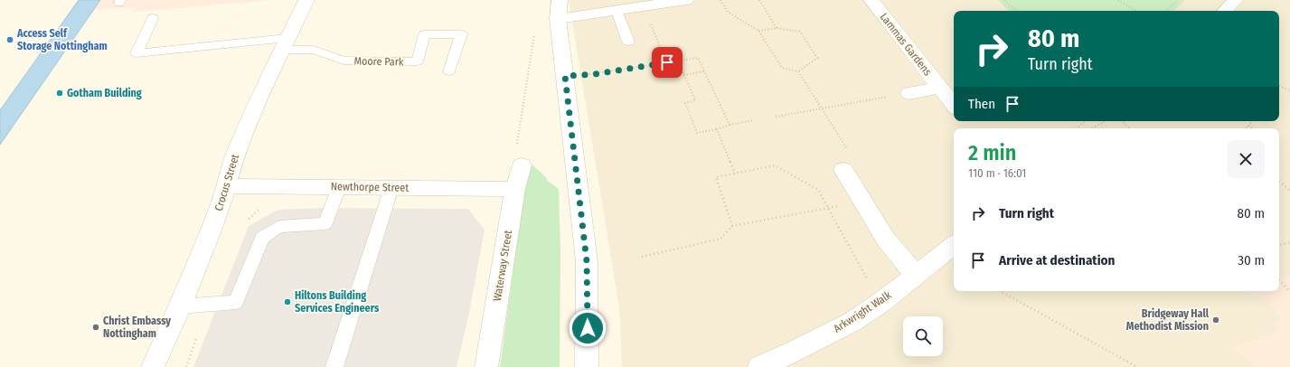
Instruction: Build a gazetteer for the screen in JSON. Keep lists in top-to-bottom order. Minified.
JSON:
{"streets":{"street":["Lammas Gardens","Crocus Street","Newthorpe Street","Waterway Street","Arkwright Walk"],"lane":["Moore Park"]},"crossings":[["Moore Park","Crocus Street"],["Crocus Street","Newthorpe Street"],["Newthorpe Street","Waterway Street"]],"places":["Access Self Storage Nottingham","Gotham Building","Hiltons Building Services Engineers","Bridgeway Hall Methodist Mission","Christ Embassy Nottingham"],"page":{"turn":["80 m","Turn right"],"then":"Then","heading":["2 min","110 m · 16:01"],"list":[{"name":"Turn right","value":"80 m"},{"name":"Arrive at destination","value":"30 m"}]}}
